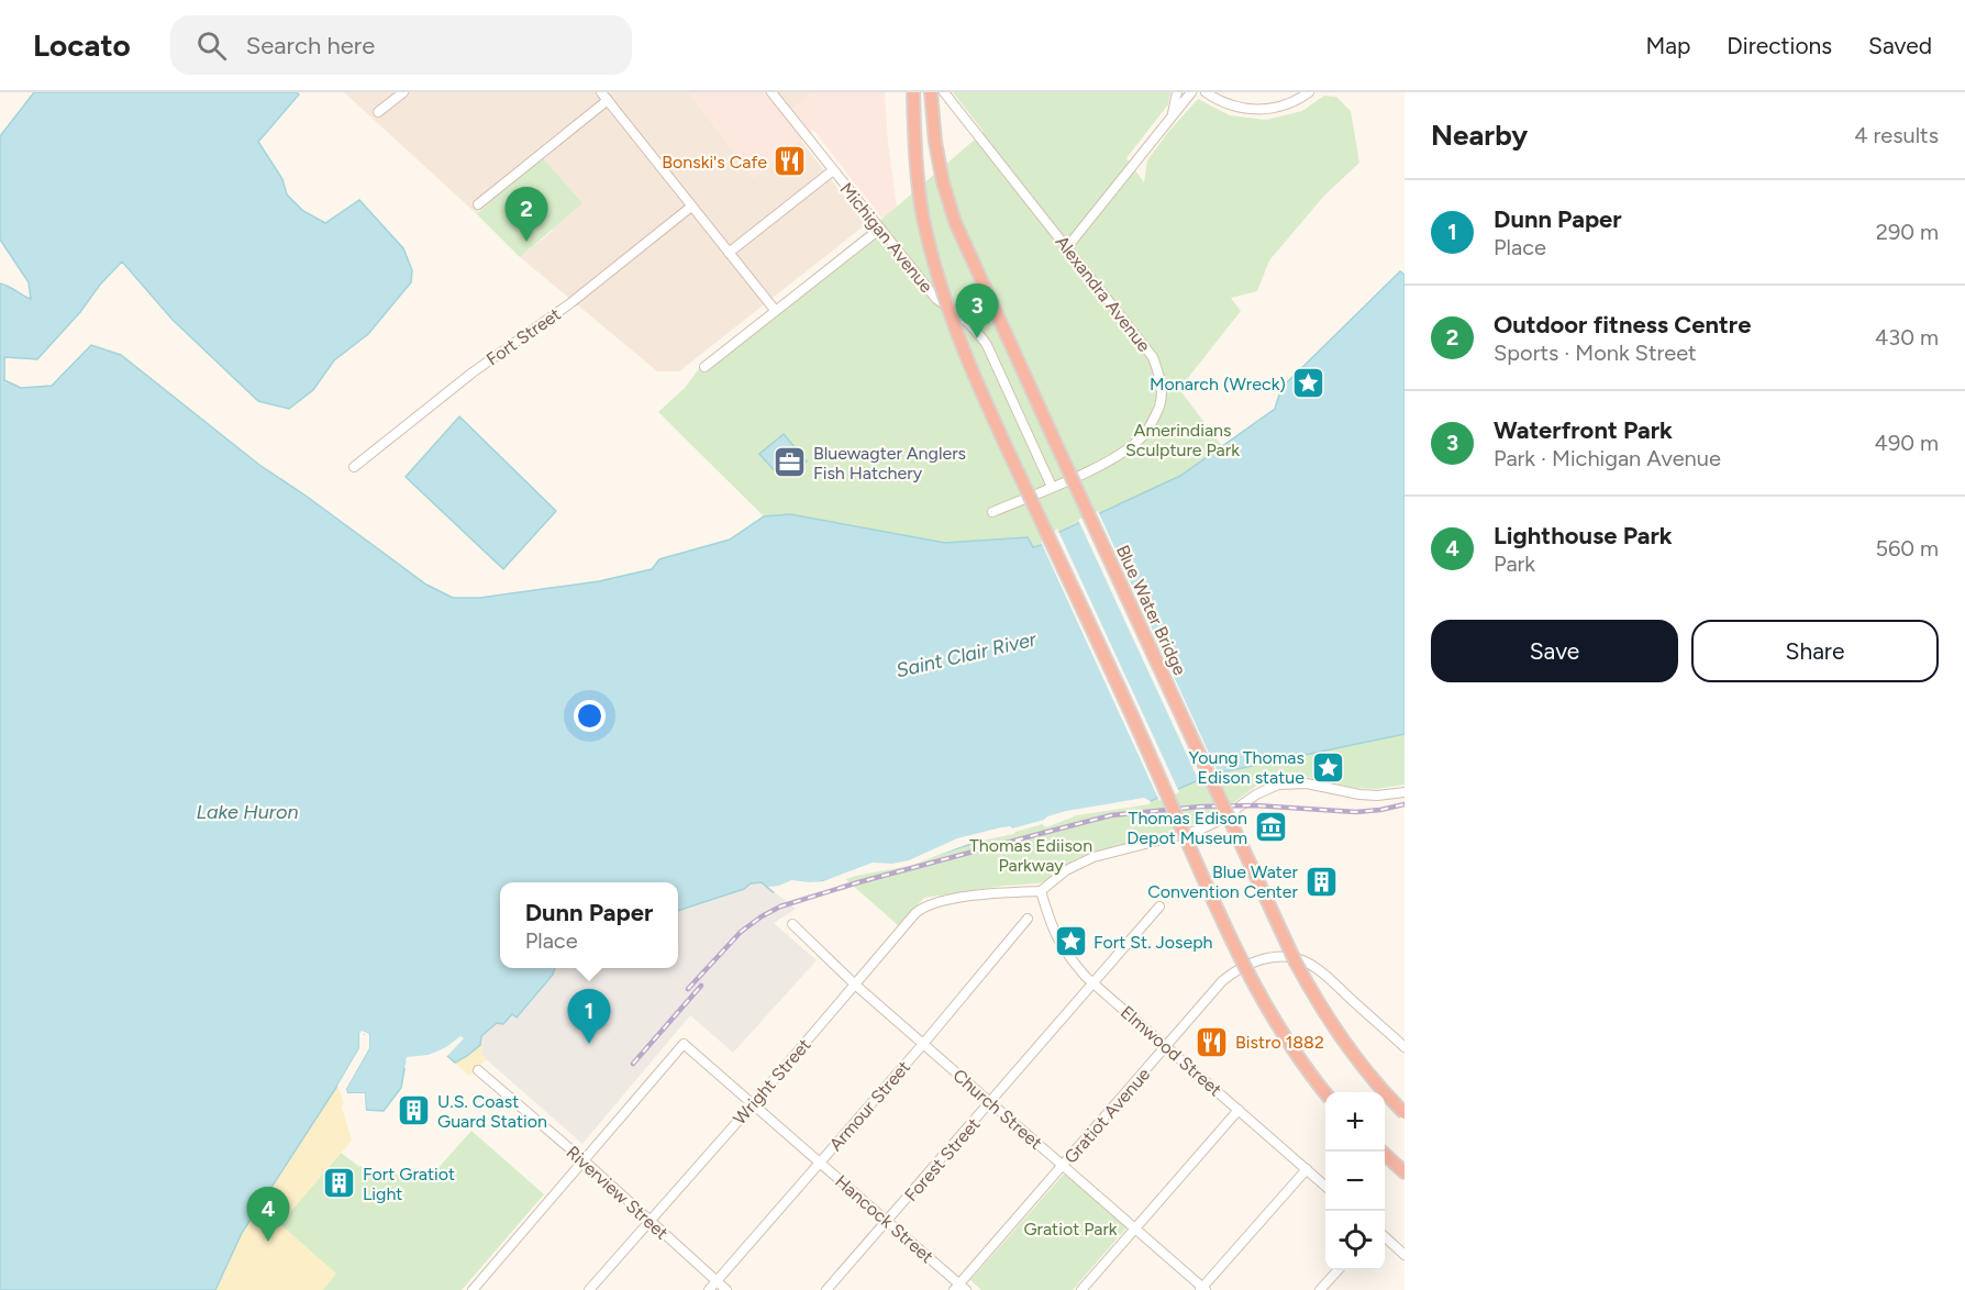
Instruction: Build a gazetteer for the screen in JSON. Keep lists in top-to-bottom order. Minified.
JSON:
{"streets":{"highway":["Blue Water Bridge"],"street":["Michigan Avenue","Alexandra Avenue","Fort Street","Elmwood Street","Wright Street","Armour Street","Church Street","Gratiot Avenue","Forest Street","Riverview Street","Hancock Street"]},"crossings":[["Michigan Avenue","Alexandra Avenue"],["Elmwood Street","Wright Street"],["Elmwood Street","Gratiot Avenue"],["Elmwood Street","Forest Street"],["Wright Street","Church Street"],["Wright Street","Riverview Street"],["Wright Street","Hancock Street"],["Armour Street","Church Street"],["Armour Street","Riverview Street"],["Armour Street","Hancock Street"],["Church Street","Gratiot Avenue"],["Church Street","Forest Street"],["Gratiot Avenue","Hancock Street"],["Forest Street","Hancock Street"],["Riverview Street","Hancock Street"]],"water":["Saint Clair River","Lake Huron"],"parks":["Amerindians Sculpture Park","Thomas Ediison Parkway","Gratiot Park"],"places":{"restaurant":["Bonski's Cafe","Bistro 1882"],"place":["Monarch (Wreck)","Young Thomas Edison statue","Fort St. Joseph"],"office":["Bluewagter Anglers Fish Hatchery"],"museum":["Thomas Edison Depot Museum"],"building":["Blue Water Convention Center","U.S. Coast Guard Station","Fort Gratiot Light"]},"page":{"header":"Locato","search":"Search here","nav":["Map","Directions","Saved"],"heading":["Nearby","4 results"],"list":[{"mark":"1","name":"Dunn Paper","note":"Place","value":"290 m"},{"mark":"2","name":"Outdoor fitness Centre","note":"Sports · Monk Street","value":"430 m"},{"mark":"3","name":"Waterfront Park","note":"Park · Michigan Avenue","value":"490 m"},{"mark":"4","name":"Lighthouse Park","note":"Park","value":"560 m"}],"pins":["2","3","1","4"],"buttons":["Save","Share"],"popup":["Dunn Paper","Place"],"map_buttons":["+","−"]}}
